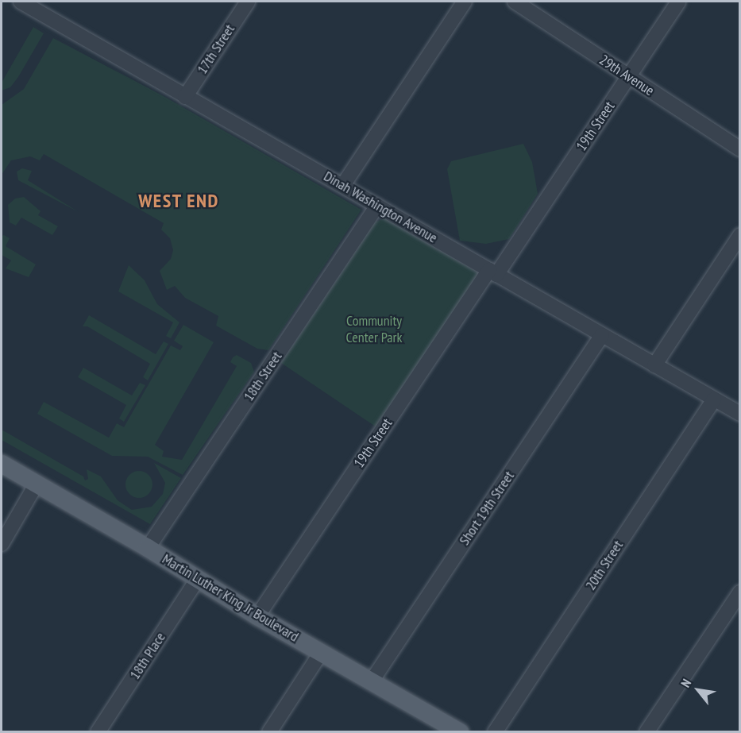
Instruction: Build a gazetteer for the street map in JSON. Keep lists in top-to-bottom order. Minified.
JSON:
{"streets":{"main road":["Martin Luther King Jr Boulevard"],"street":["17th Street","29th Avenue","19th Street","Dinah Washington Avenue","18th Street","Short 19th Street","20th Street","18th Place"]},"crossings":[["17th Street","Dinah Washington Avenue"],["29th Avenue","19th Street"],["19th Street","Dinah Washington Avenue"],["19th Street","Martin Luther King Jr Boulevard"],["Dinah Washington Avenue","18th Street"],["Dinah Washington Avenue","Short 19th Street"],["Dinah Washington Avenue","20th Street"],["18th Street","Martin Luther King Jr Boulevard"],["Short 19th Street","Martin Luther King Jr Boulevard"],["Martin Luther King Jr Boulevard","18th Place"]],"districts":["WEST END"],"parks":["Community Center Park"],"north":"top left"}
